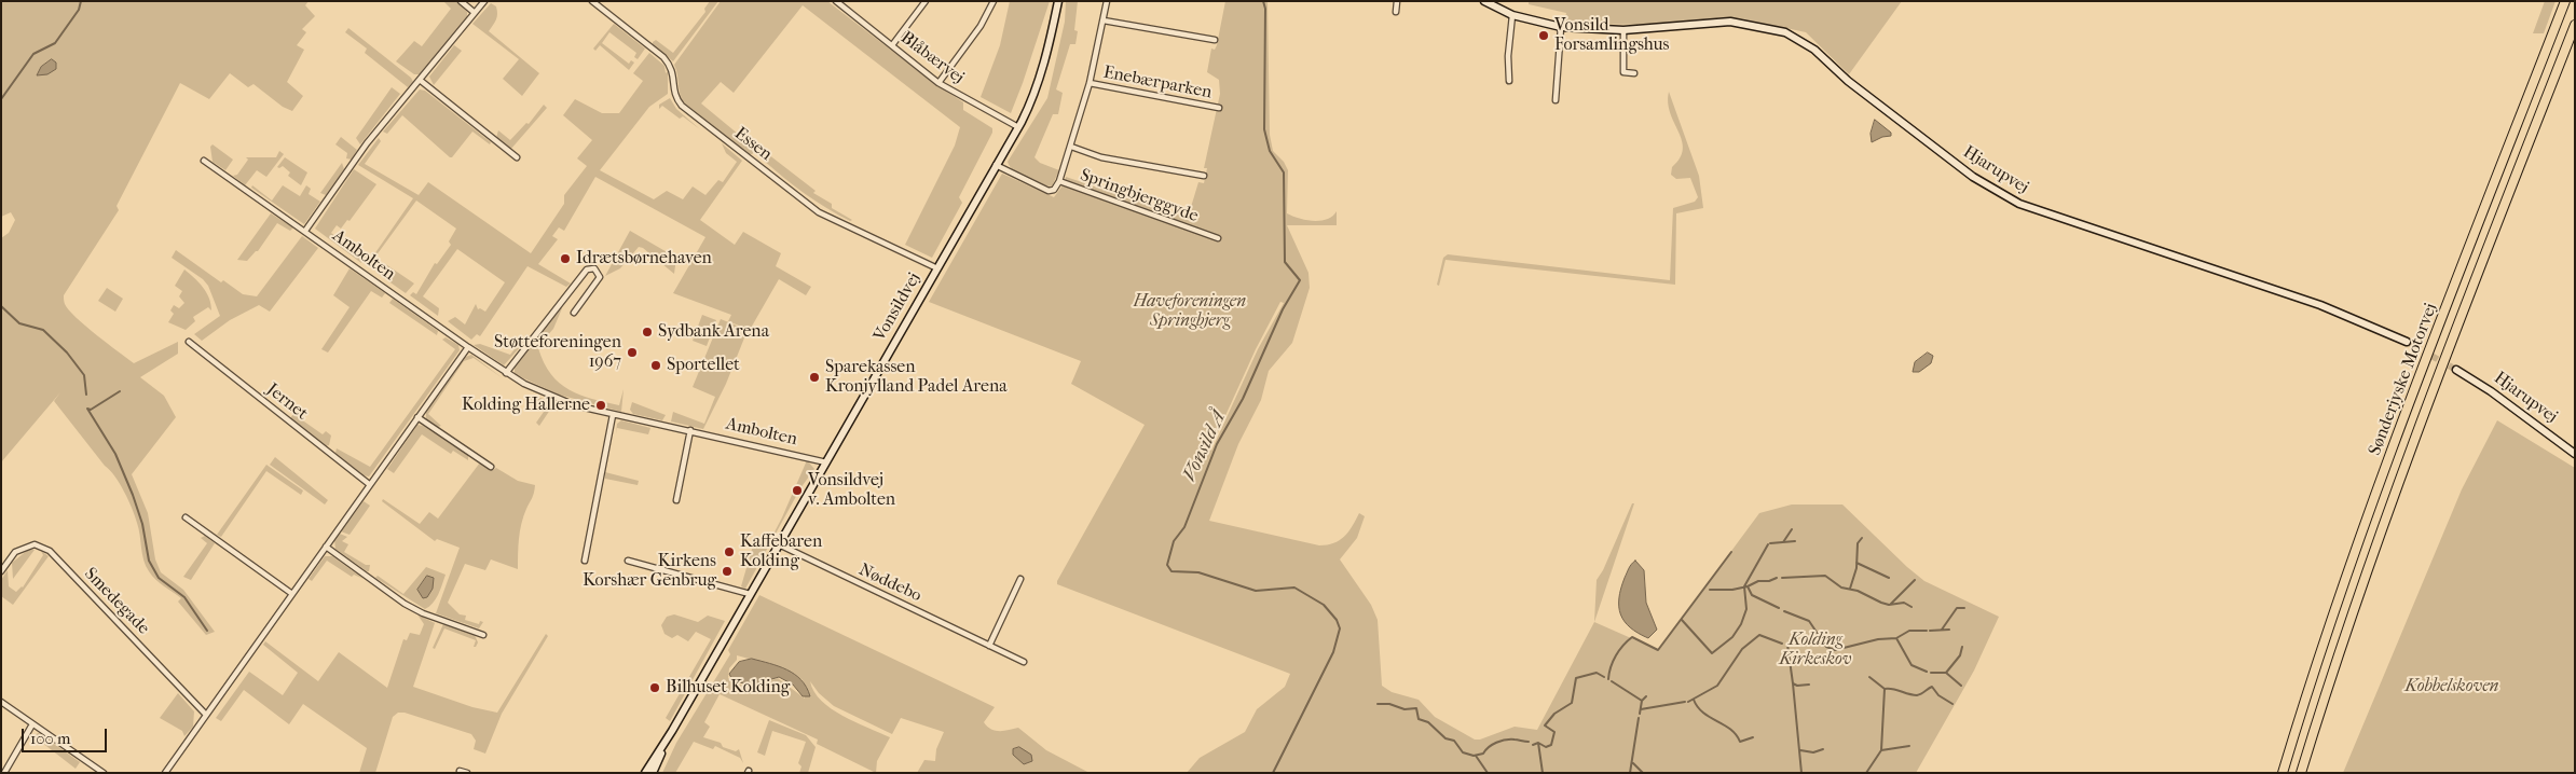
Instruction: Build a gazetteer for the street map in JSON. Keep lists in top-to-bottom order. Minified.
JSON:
{"streets":{"highway":["Sønderjyske Motorvej"],"street":["Blåbærvej","Enebærparken","Essen","Hjarupvej","Springbjerggyde","Ambolten","Vonsildvej","Jernet","Nøddebo","Smedegade"]},"crossings":[["Blåbærvej","Vonsildvej"],["Enebærparken","Springbjerggyde"],["Essen","Vonsildvej"],["Springbjerggyde","Vonsildvej"],["Ambolten","Vonsildvej"],["Vonsildvej","Nøddebo"]],"water":["Vonsild Å"],"parks":["Haveforeningen Springbjerg","Kolding Kirkeskov","Kobbelskoven"],"places":["Vonsild Forsamlingshus","Idrætsbørnehaven","Sydbank Arena","Støtteforeningen 1967","Sportellet","Sparekassen Kronjylland Padel Arena","Kolding Hallerne","Vonsildvej v. Ambolten","Kaffebaren Kolding","Kirkens Korshær Genbrug","Bilhuset Kolding"],"scale_bar":"100 m"}
